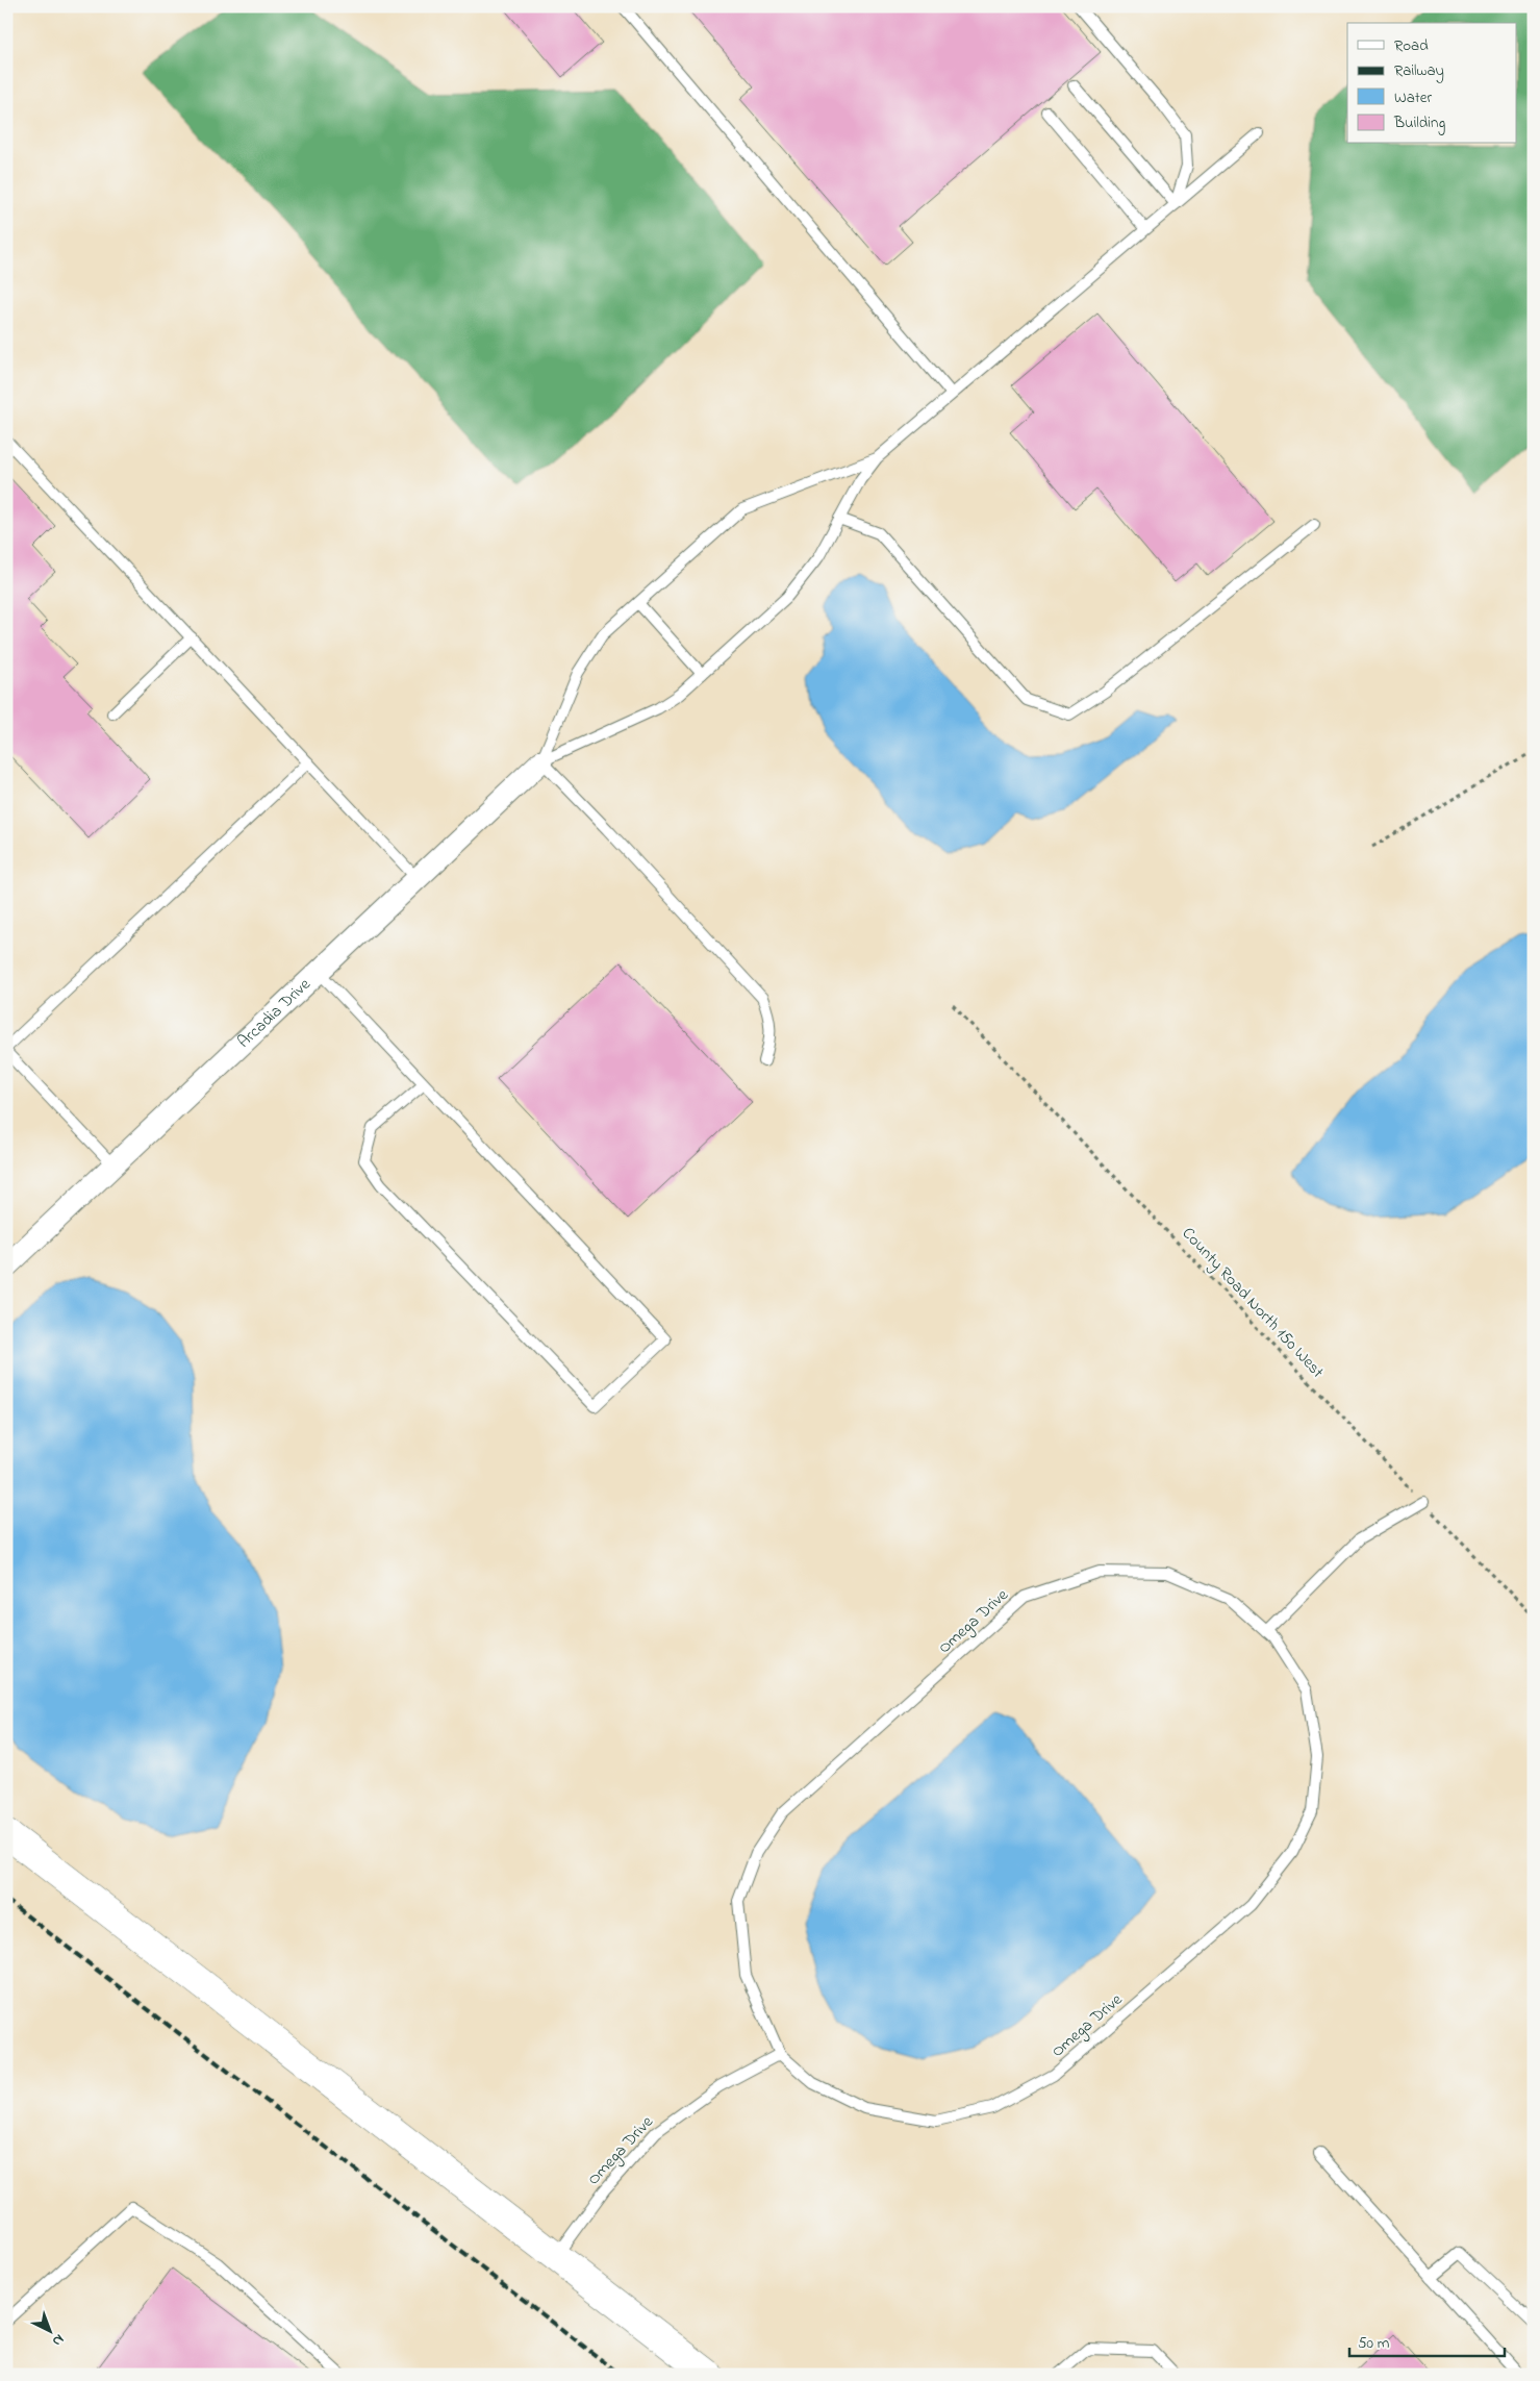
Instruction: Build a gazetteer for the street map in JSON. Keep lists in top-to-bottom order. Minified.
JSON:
{"streets":{"street":["Arcadia Drive"],"lane":["Omega Drive"],"path":["County Road North 150 West"]},"legend":["Road","Railway","Water","Building"],"scale_bar":"50 m","north":"bottom right"}
